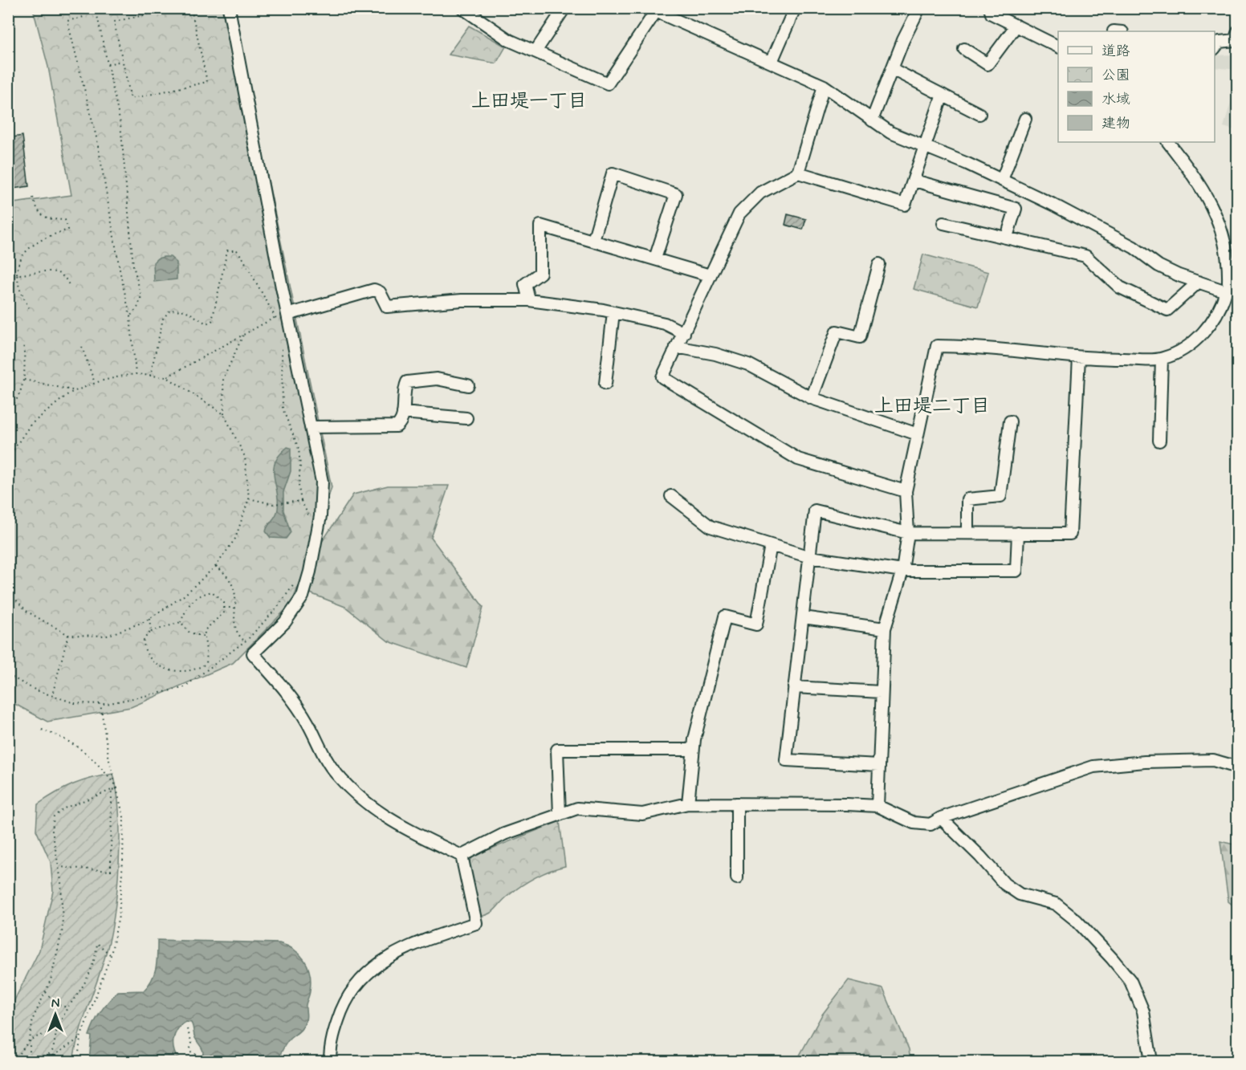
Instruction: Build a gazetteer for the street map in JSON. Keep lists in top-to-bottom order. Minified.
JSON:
{"districts":["上田堤一丁目","上田堤二丁目"],"legend":["道路","公園","水域","建物"],"north":"top"}
